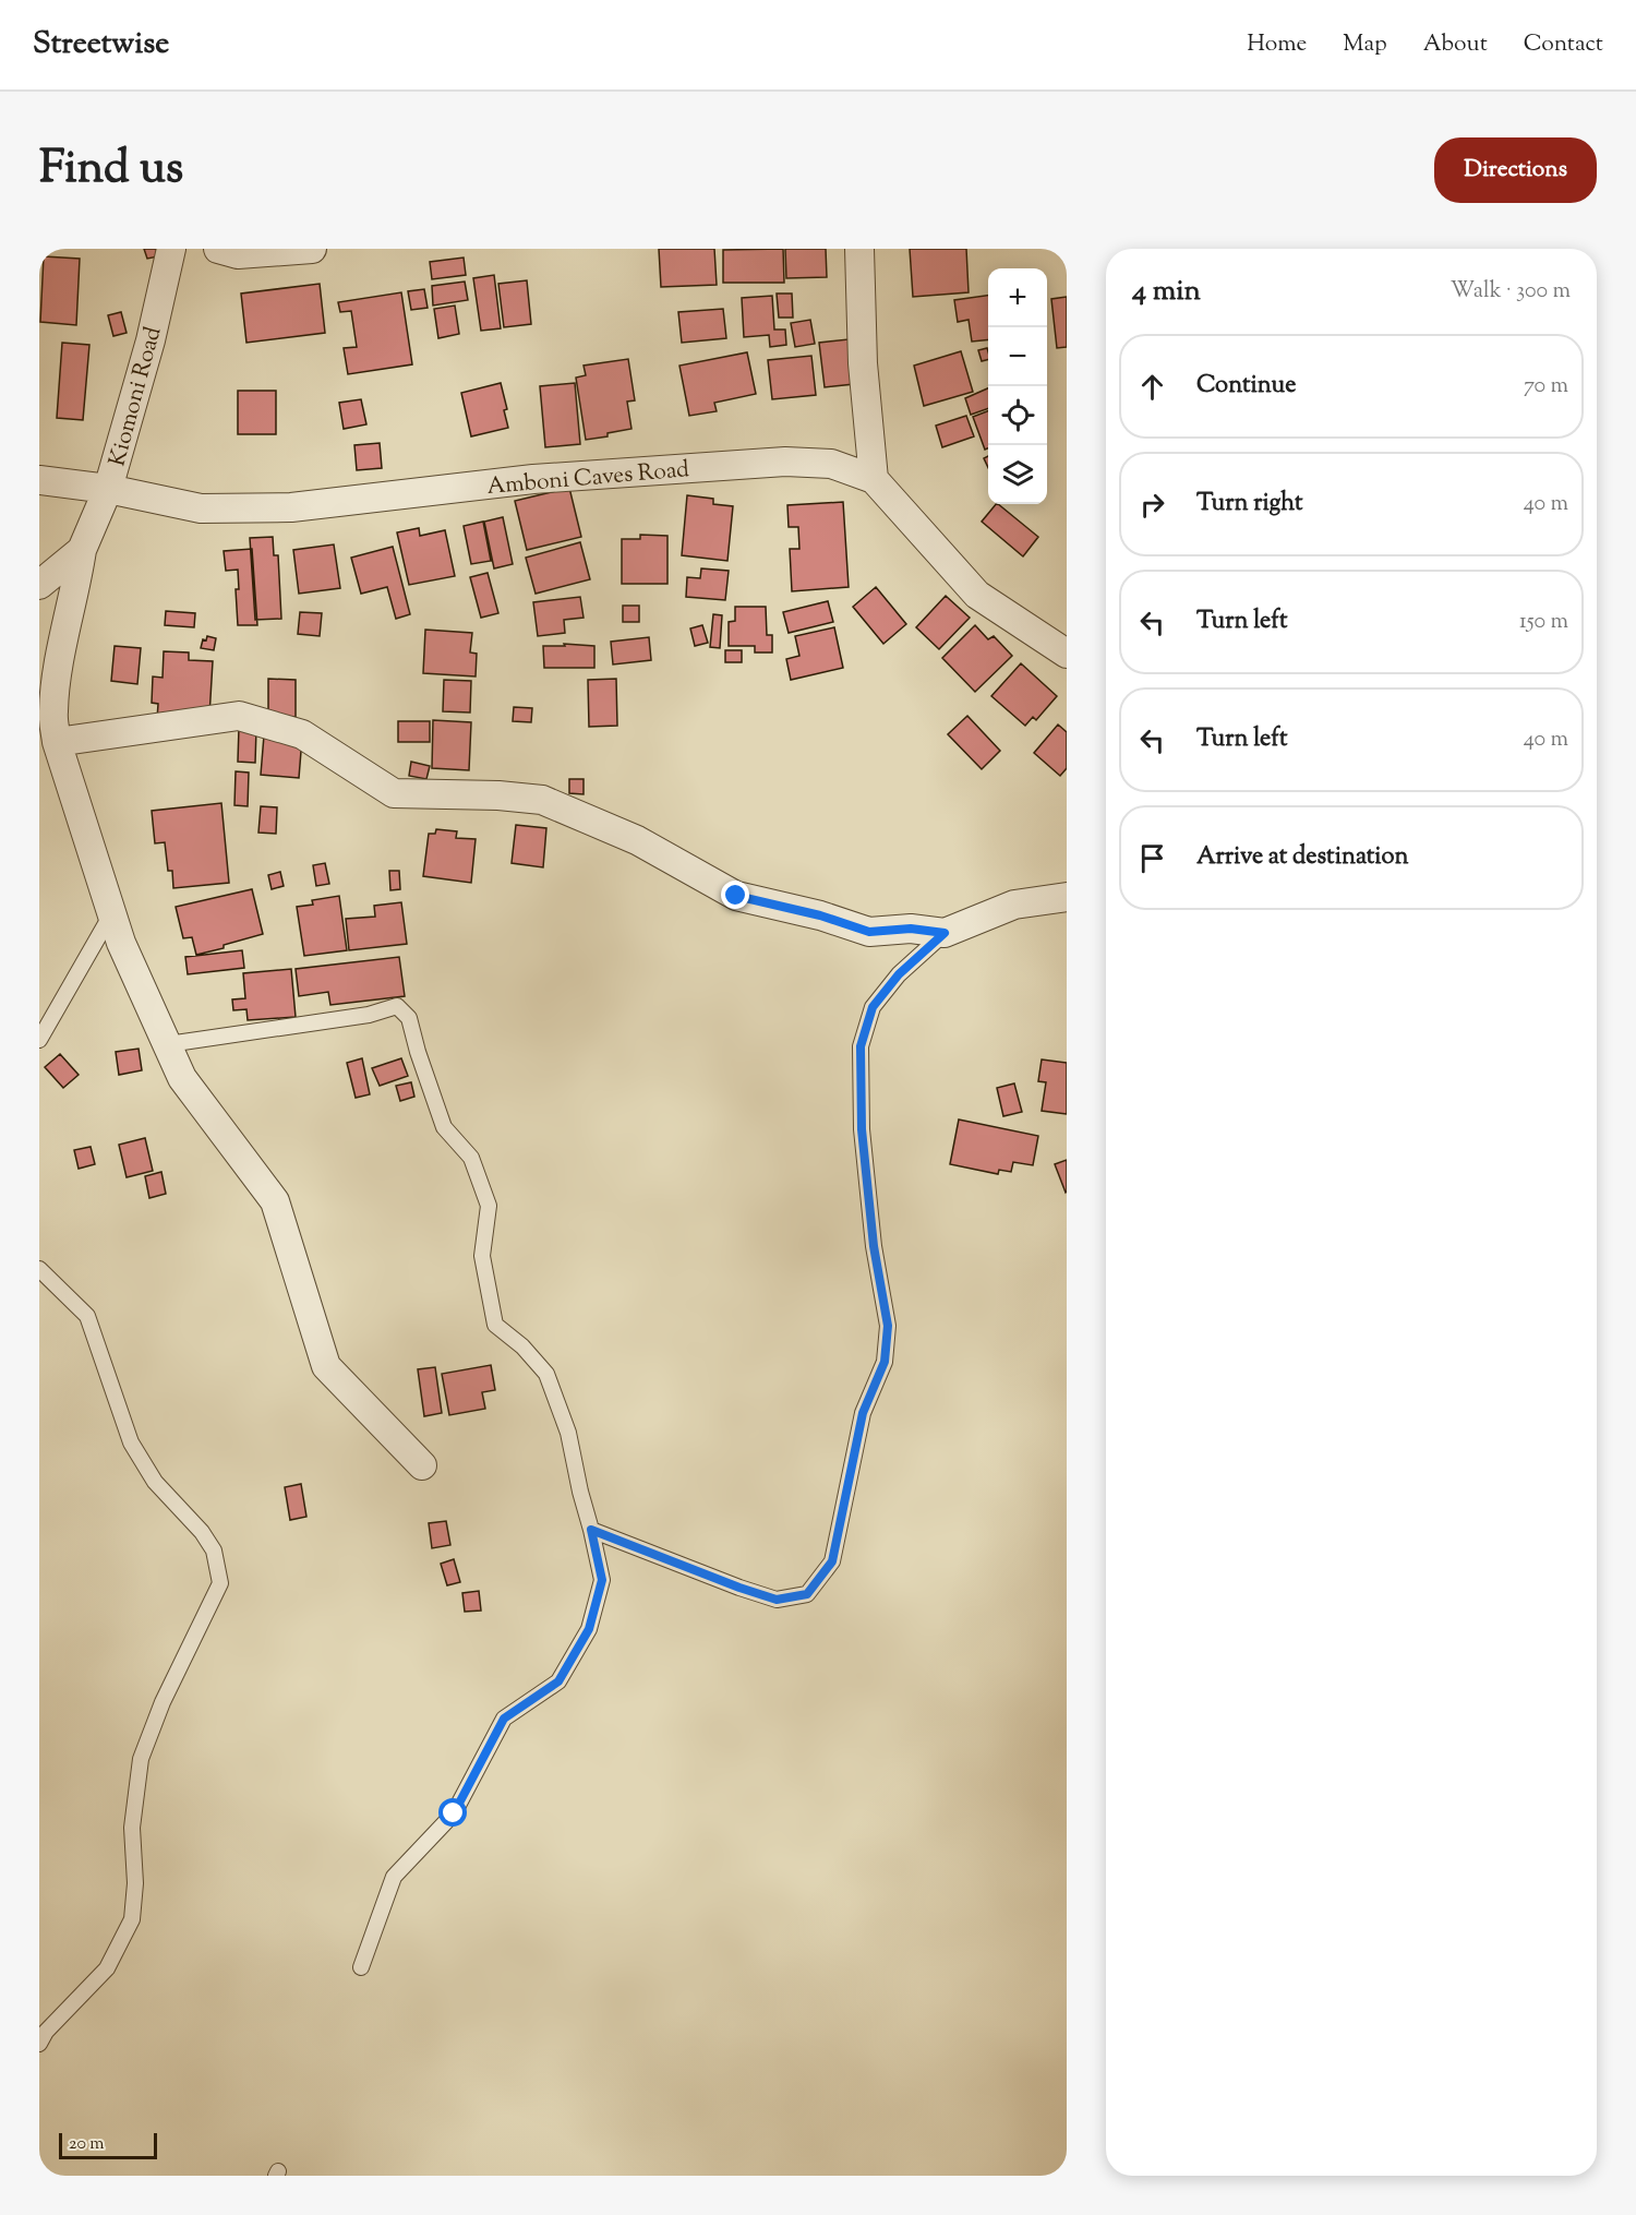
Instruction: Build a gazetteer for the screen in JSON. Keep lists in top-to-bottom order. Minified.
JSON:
{"streets":{"street":["Kiomoni Road","Amboni Caves Road"]},"crossings":[["Kiomoni Road","Amboni Caves Road"]],"scale_bar":"20 m","page":{"header":"Streetwise","nav":["Home","Map","About","Contact"],"title":"Find us","buttons":"Directions","heading":["4 min","Walk · 300 m"],"map_buttons":["+","−"],"list":[["Continue","70 m"],["Turn right","40 m"],["Turn left","150 m"],["Turn left","40 m"],"Arrive at destination"],"scale":"20 m"}}
